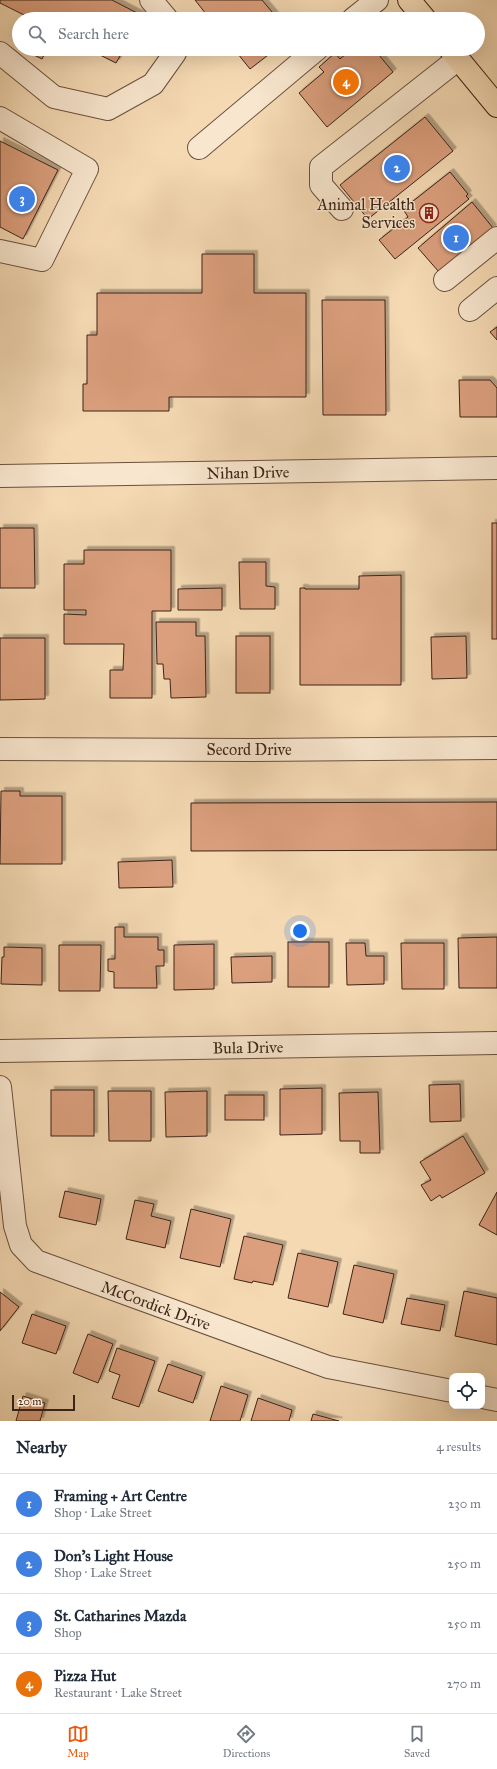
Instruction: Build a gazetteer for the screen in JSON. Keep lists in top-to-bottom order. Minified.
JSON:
{"streets":{"street":["Nihan Drive","Secord Drive","Bula Drive","McCordick Drive"]},"places":{"building":["Animal Health Services"]},"scale_bar":"20 m","page":{"search":"Search here","pins":["4","2","3","1"],"scale":"20 m","heading":["Nearby","4 results"],"list":[{"mark":"1","name":"Framing + Art Centre","note":"Shop · Lake Street","value":"230 m"},{"mark":"2","name":"Don's Light House","note":"Shop · Lake Street","value":"250 m"},{"mark":"3","name":"St. Catharines Mazda","note":"Shop","value":"250 m"},{"mark":"4","name":"Pizza Hut","note":"Restaurant · Lake Street","value":"270 m"}],"nav":["Map","Directions","Saved"]}}
